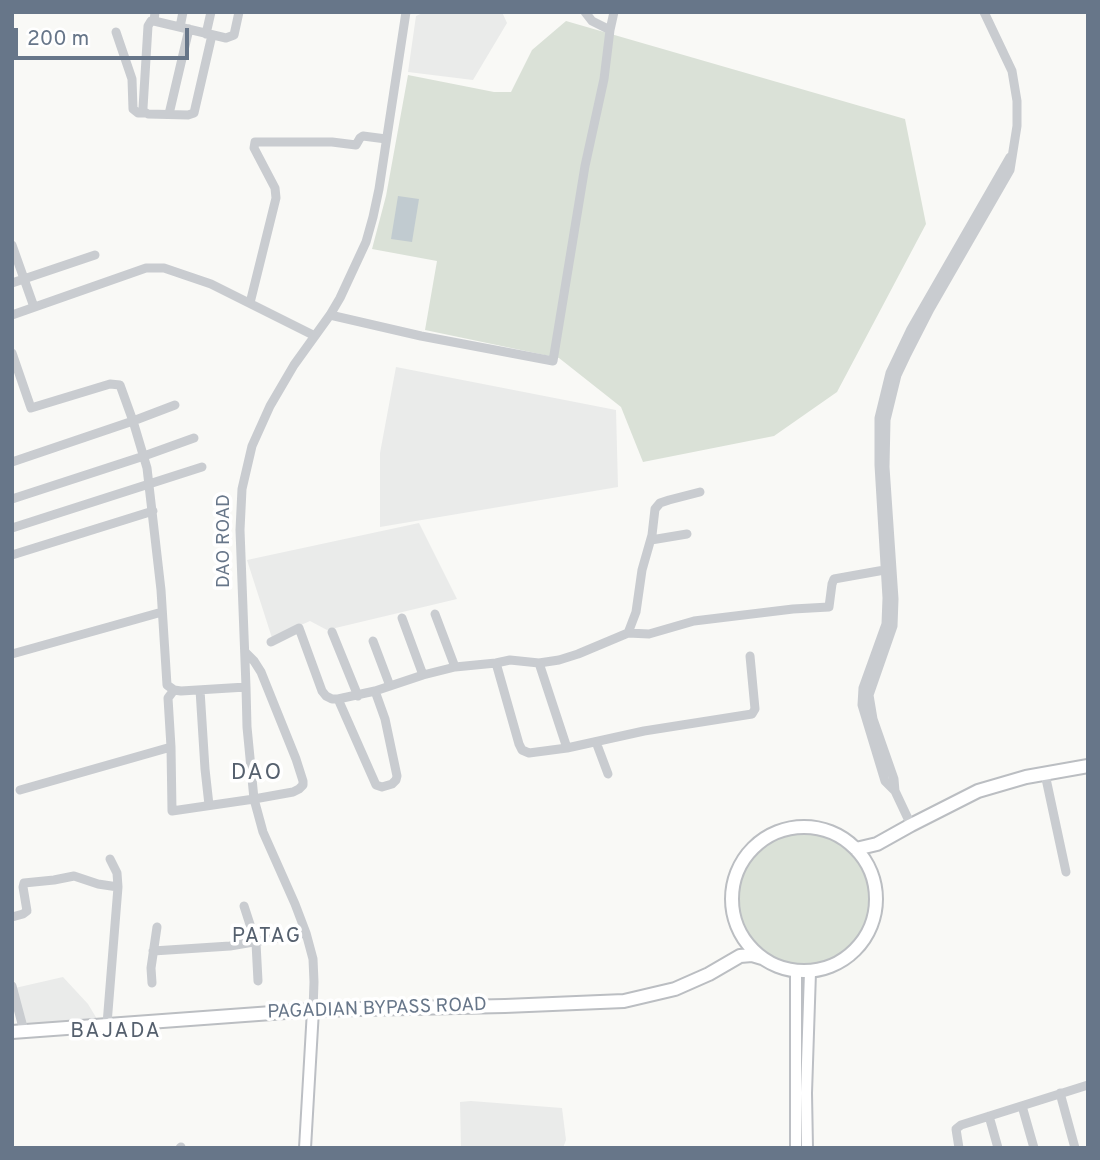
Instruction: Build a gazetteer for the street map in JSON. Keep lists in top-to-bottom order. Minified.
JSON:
{"streets":{"highway":["PAGADIAN BYPASS ROAD"],"street":["DAO ROAD"]},"crossings":[["DAO ROAD","PAGADIAN BYPASS ROAD"]],"districts":["DAO","PATAG","BAJADA"],"scale_bar":"200 m"}
